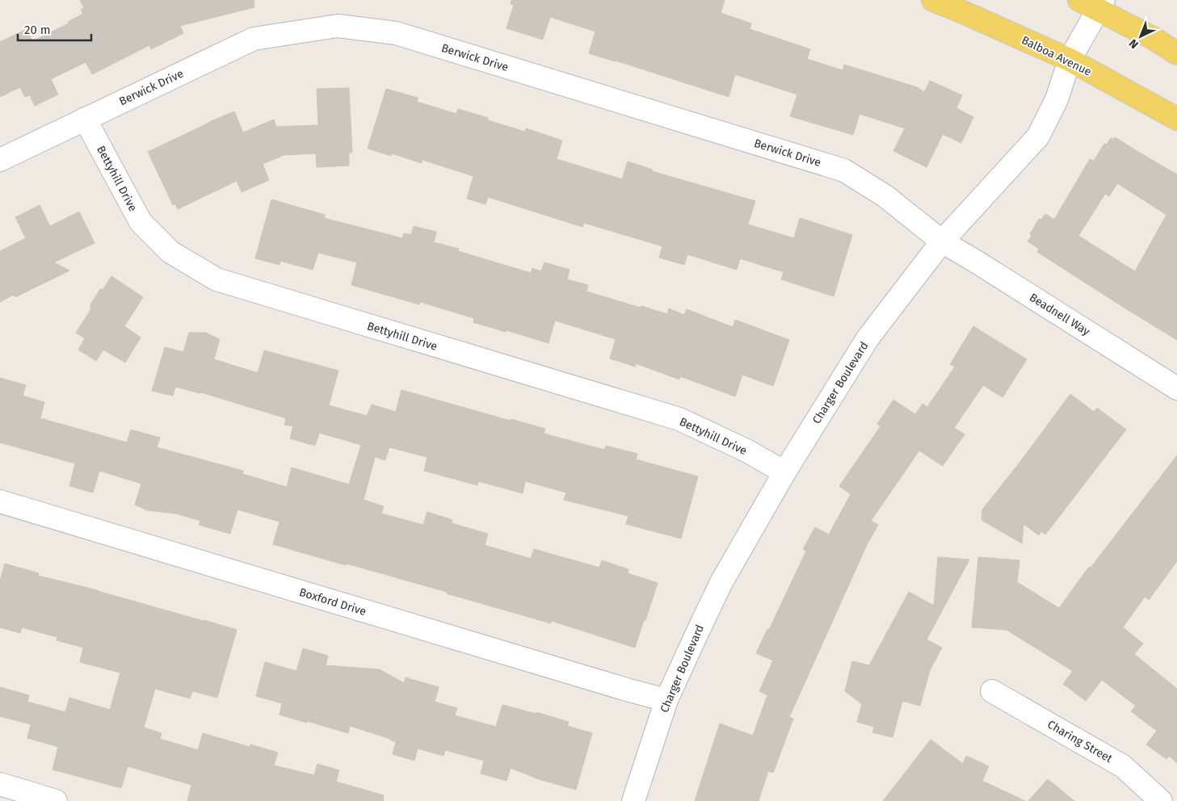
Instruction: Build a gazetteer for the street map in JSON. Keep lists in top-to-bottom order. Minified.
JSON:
{"streets":{"main road":["Balboa Avenue"],"street":["Berwick Drive","Bettyhill Drive","Beadnell Way","Charger Boulevard","Boxford Drive","Charing Street"]},"crossings":[["Balboa Avenue","Charger Boulevard"],["Berwick Drive","Bettyhill Drive"],["Berwick Drive","Beadnell Way"],["Berwick Drive","Charger Boulevard"],["Bettyhill Drive","Charger Boulevard"],["Beadnell Way","Charger Boulevard"],["Charger Boulevard","Boxford Drive"]],"scale_bar":"20 m","north":"bottom left"}
